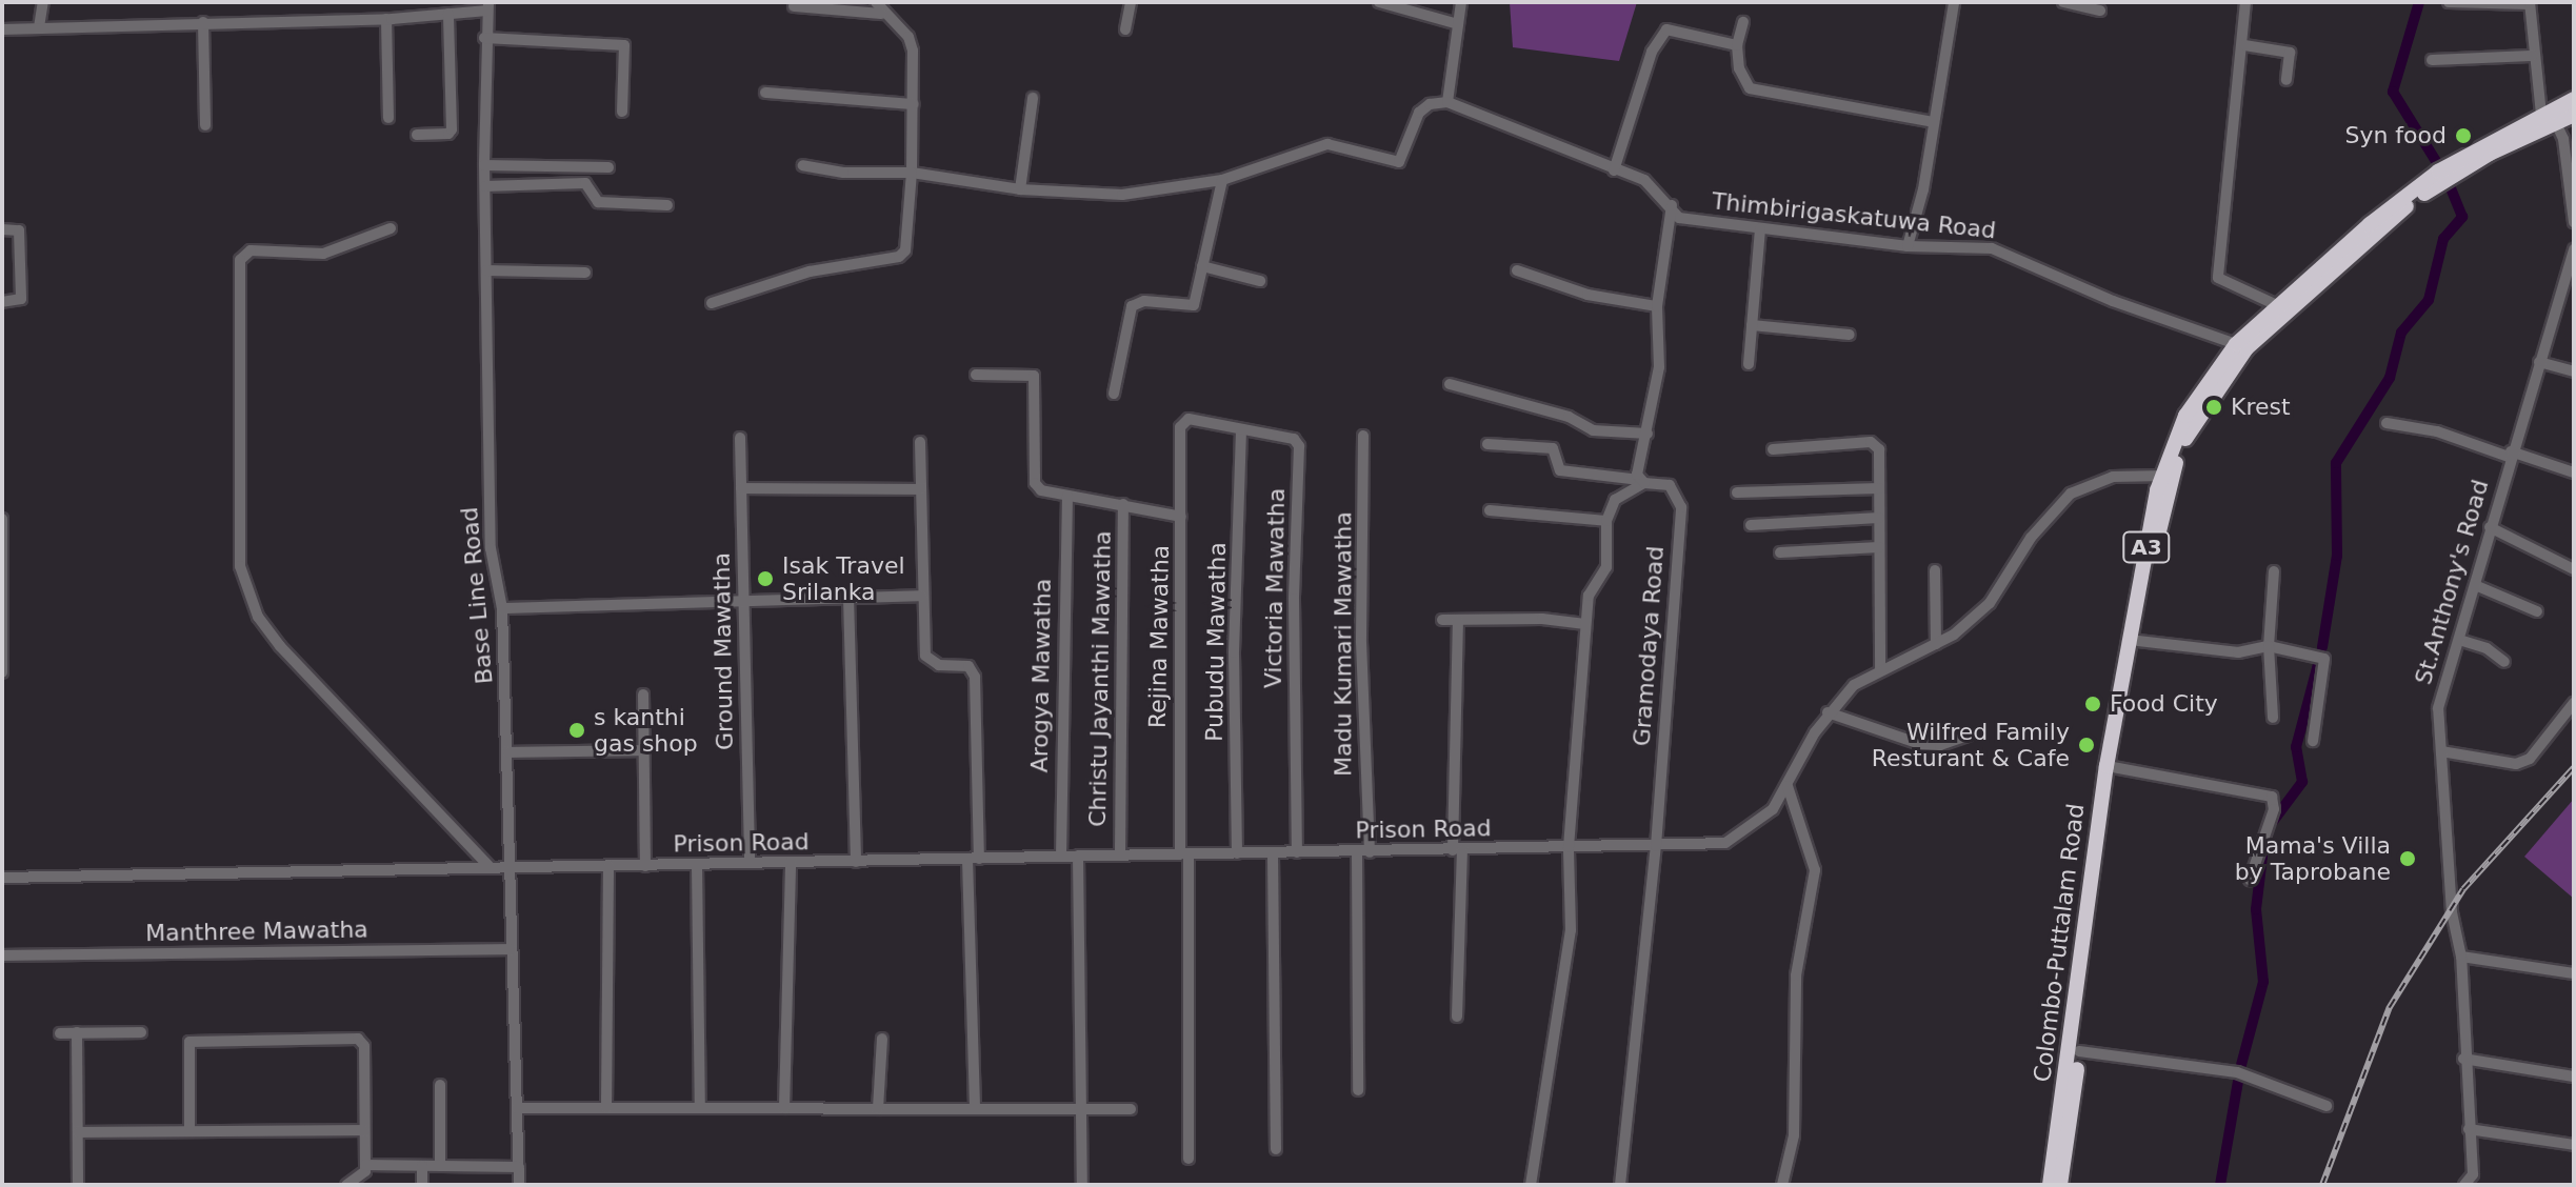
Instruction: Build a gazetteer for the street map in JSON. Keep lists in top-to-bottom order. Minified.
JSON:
{"streets":{"highway":["A3","Colombo-Puttalam Road"],"street":["Thimbirigaskatuwa Road","St.Anthony's Road","Victoria Mawatha","Base Line Road","Rejina Mawatha","Pubudu Mawatha","Madu Kumari Mawatha","Gramodaya Road","Ground Mawatha","Arogya Mawatha","Christu Jayanthi Mawatha","Prison Road","Manthree Mawatha"]},"crossings":[["Thimbirigaskatuwa Road","Colombo-Puttalam Road"],["Victoria Mawatha","Rejina Mawatha"],["Victoria Mawatha","Pubudu Mawatha"],["Victoria Mawatha","Prison Road"],["Base Line Road","Prison Road"],["Base Line Road","Manthree Mawatha"],["Rejina Mawatha","Prison Road"],["Pubudu Mawatha","Prison Road"],["Madu Kumari Mawatha","Prison Road"],["Gramodaya Road","Prison Road"],["Ground Mawatha","Prison Road"],["Arogya Mawatha","Prison Road"],["Christu Jayanthi Mawatha","Prison Road"],["Prison Road","Colombo-Puttalam Road"]],"places":["Syn food","Krest","Isak Travel Srilanka","Food City","s kanthi gas shop","Wilfred Family Resturant & Cafe","Mama's Villa by Taprobane"]}
